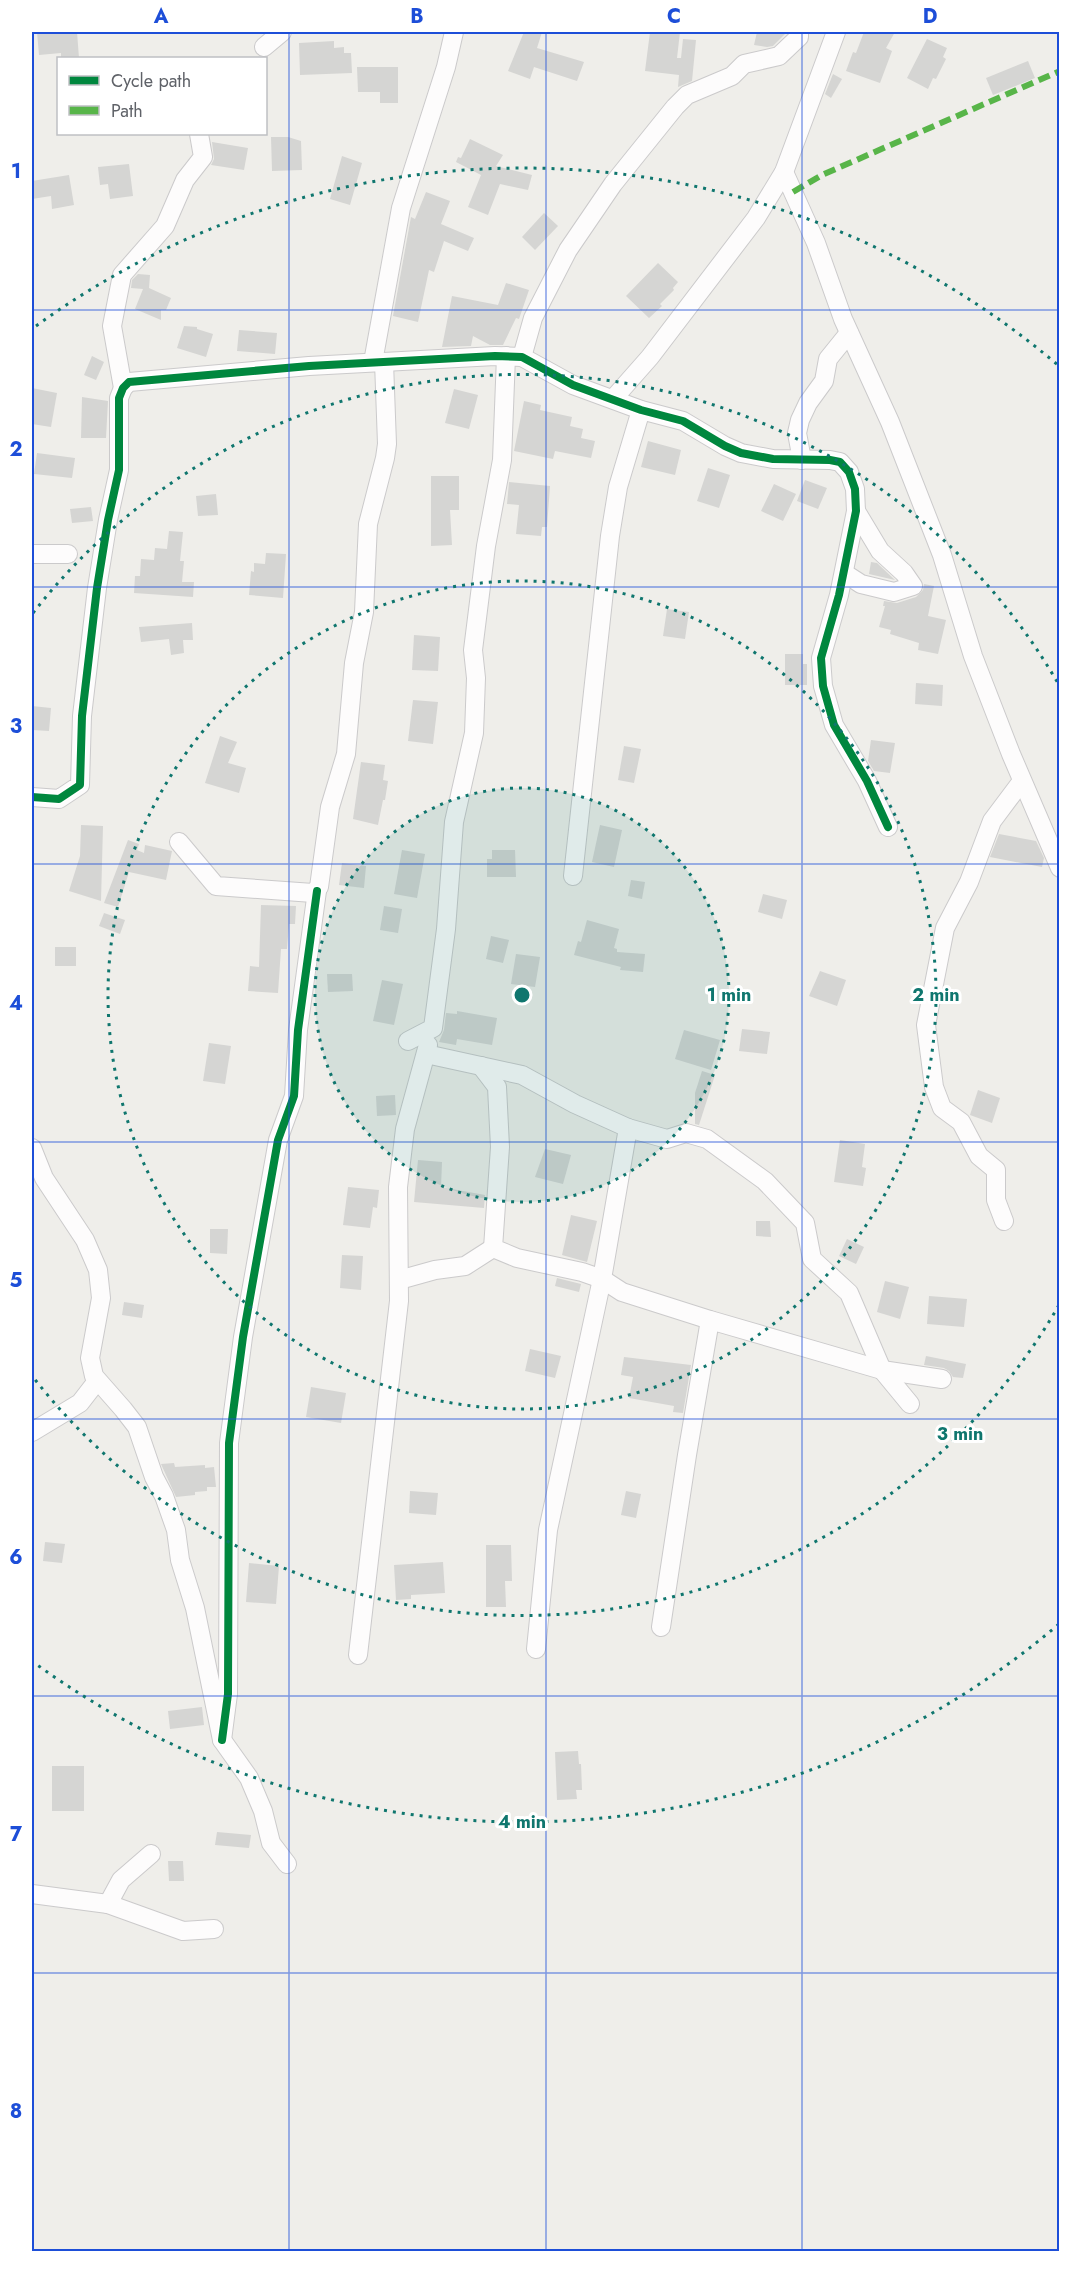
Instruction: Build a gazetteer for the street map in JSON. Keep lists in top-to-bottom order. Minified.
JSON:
{"legend":["Cycle path","Path"],"grid":{"columns":["A","B","C","D"],"rows":["1","2","3","4","5","6","7","8"]},"rings":["1 min","2 min","3 min","4 min"]}
